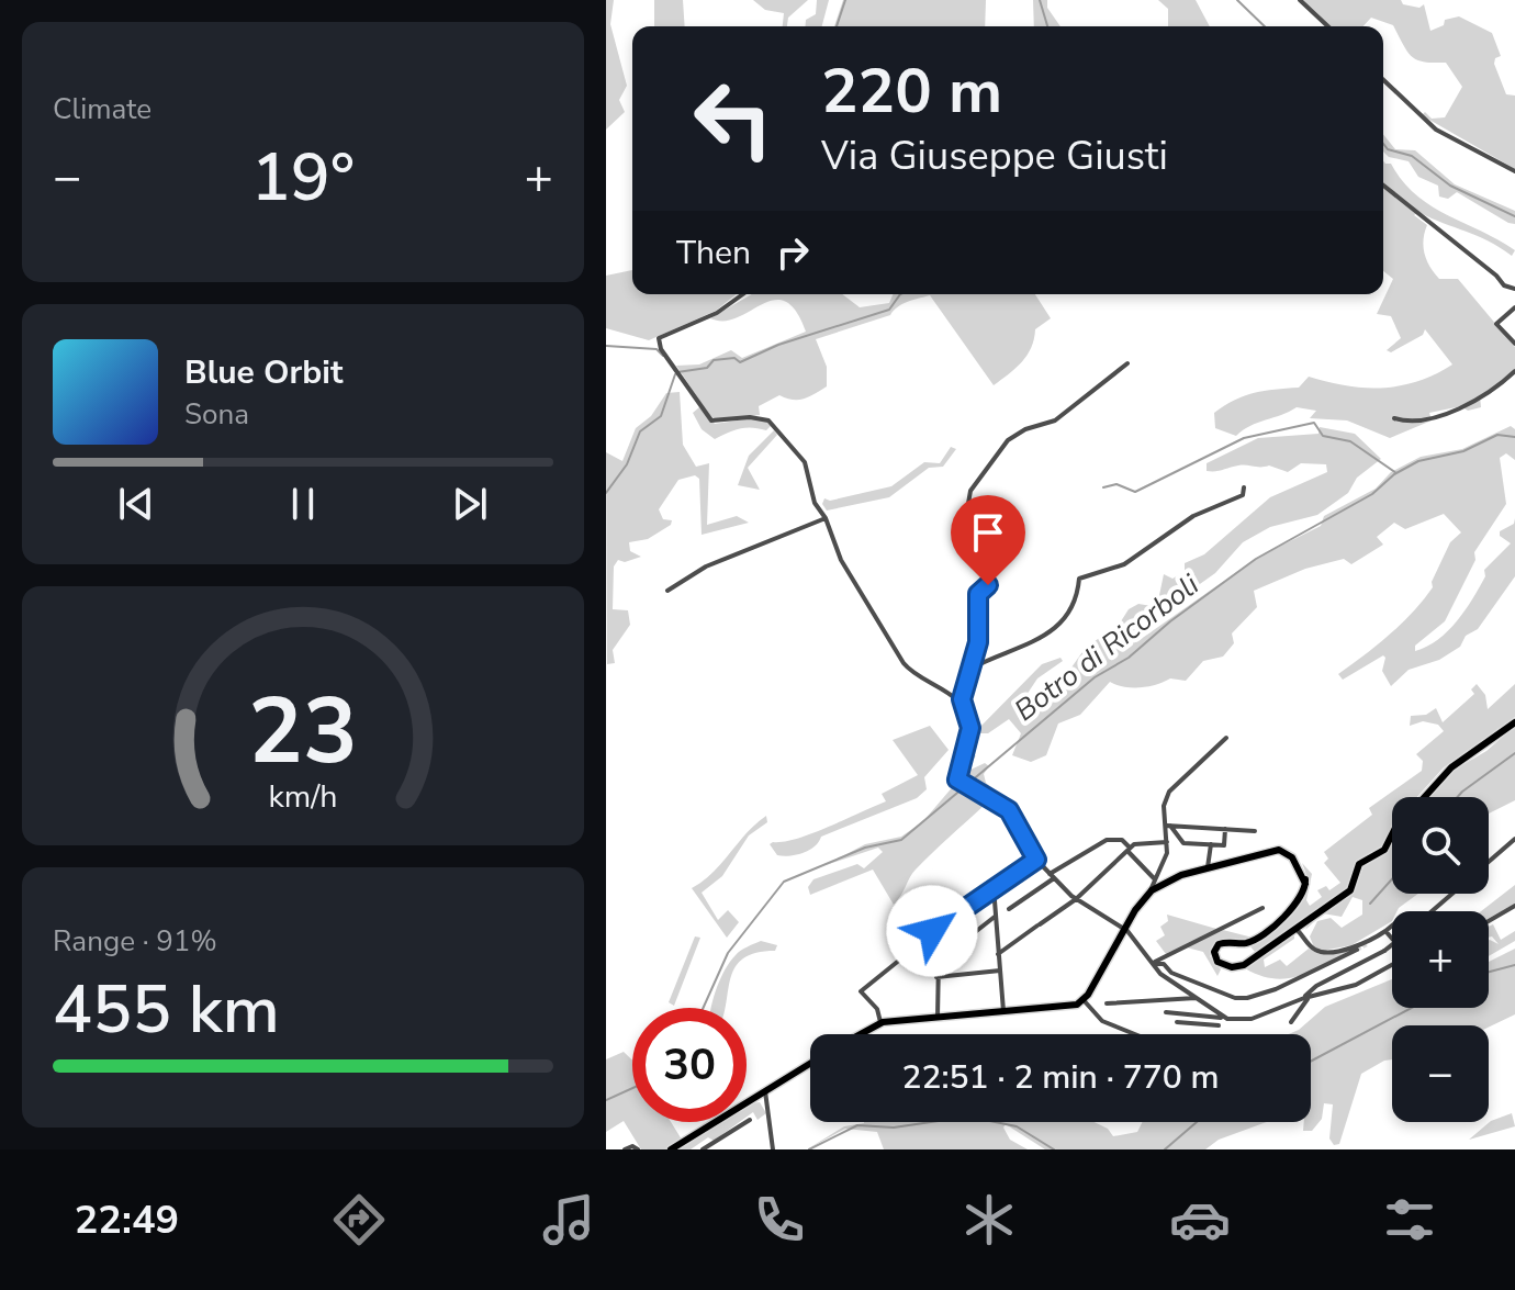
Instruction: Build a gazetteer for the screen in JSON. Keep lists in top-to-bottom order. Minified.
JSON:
{"water":["Botro di Ricorboli"],"page":{"tile":["Climate",["Range · 91%","455 km"]],"turn":["220 m","Via Giuseppe Giusti"],"heat":["−","19°","+"],"then":"Then","song":["Blue Orbit","Sona"],"map_buttons":["+","−"],"limit":"30","trip":"22:51 · 2 min · 770 m","tabs":"22:49","gauge":["23","km/h"]}}
